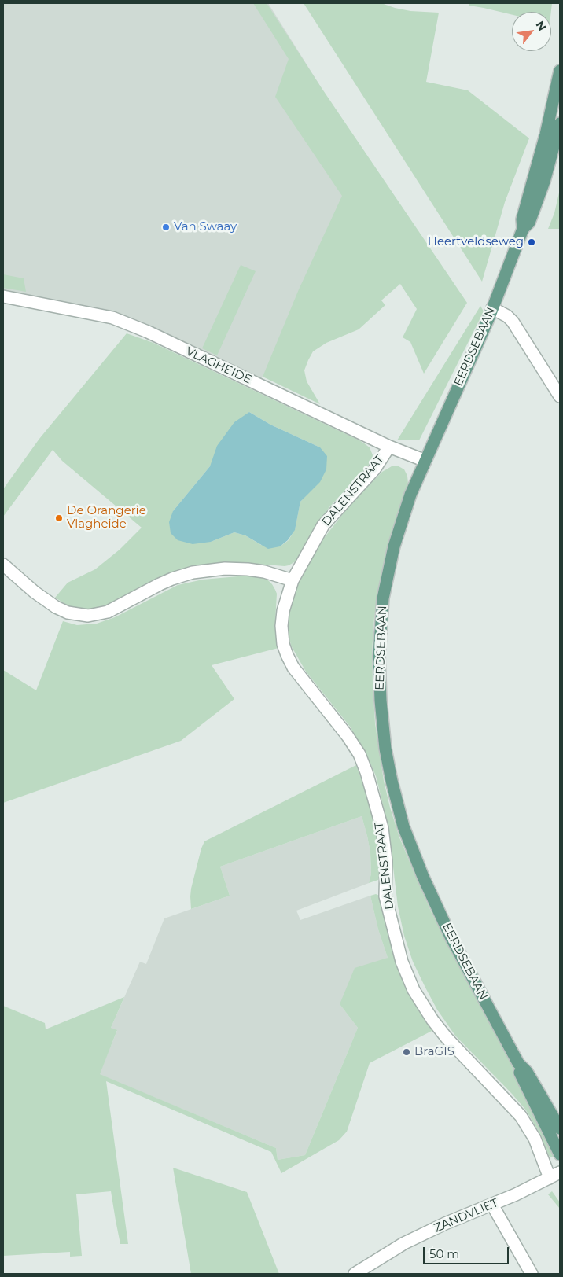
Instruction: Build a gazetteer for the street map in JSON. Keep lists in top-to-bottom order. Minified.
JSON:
{"streets":{"main road":["EERDSEBAAN"],"street":["VLAGHEIDE","DALENSTRAAT","ZANDVLIET"]},"crossings":[["EERDSEBAAN","VLAGHEIDE"],["VLAGHEIDE","DALENSTRAAT"],["DALENSTRAAT","ZANDVLIET"]],"places":["Van Swaay","Heertveldseweg","De Orangerie Vlagheide","BraGIS"],"scale_bar":"50 m","north":"top right"}
